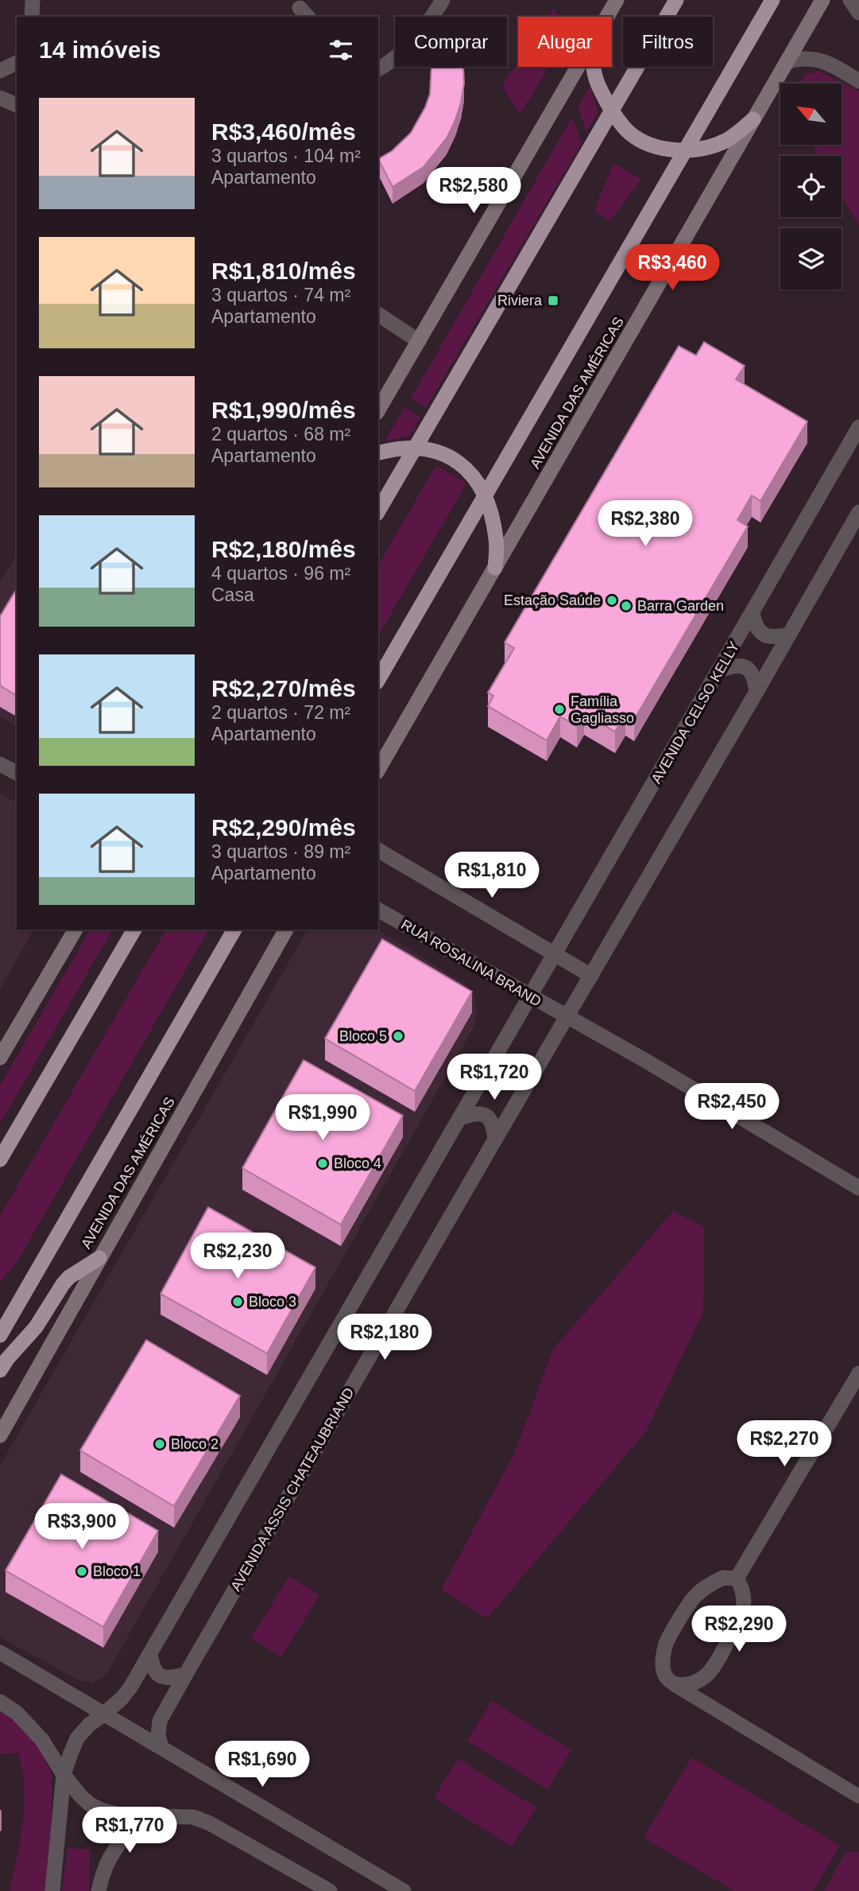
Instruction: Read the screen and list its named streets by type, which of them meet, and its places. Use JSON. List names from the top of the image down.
{
  "streets": {
    "highway": ["AVENIDA DAS AMÉRICAS"],
    "street": ["AVENIDA CELSO KELLY", "RUA ROSALINA BRAND", "AVENIDA ASSIS CHATEAUBRIAND"]
  },
  "crossings": [
    ["AVENIDA CELSO KELLY", "RUA ROSALINA BRAND"],
    ["RUA ROSALINA BRAND", "AVENIDA ASSIS CHATEAUBRIAND"]
  ],
  "places": {
    "transit": ["Riviera"],
    "other": [
      "Estação Saúde",
      "Barra Garden",
      "Família Gagliasso",
      "Bloco 5",
      "Bloco 4",
      "Bloco 3",
      "Bloco 2",
      "Bloco 1"
    ]
  },
  "north": "top left",
  "page": {
    "chip": ["Comprar", "Alugar", "Filtros"],
    "heading": "14 imóveis",
    "list": [
      {
        "name": "R$3,460/mês",
        "note": "3 quartos · 104 m² · Apartamento"
      },
      {
        "name": "R$1,810/mês",
        "note": "3 quartos · 74 m² · Apartamento"
      },
      {
        "name": "R$1,990/mês",
        "note": "2 quartos · 68 m² · Apartamento"
      },
      {
        "name": "R$2,180/mês",
        "note": "4 quartos · 96 m² · Casa"
      },
      {
        "name": "R$2,270/mês",
        "note": "2 quartos · 72 m² · Apartamento"
      },
      {
        "name": "R$2,290/mês",
        "note": "3 quartos · 89 m² · Apartamento"
      }
    ],
    "price": [
      "R$2,580",
      "R$3,460",
      "R$2,380",
      "R$1,810",
      "R$1,720",
      "R$2,450",
      "R$1,990",
      "R$2,230",
      "R$2,180",
      "R$2,270",
      "R$3,900",
      "R$2,290",
      "R$1,690",
      "R$1,770"
    ]
  }
}
